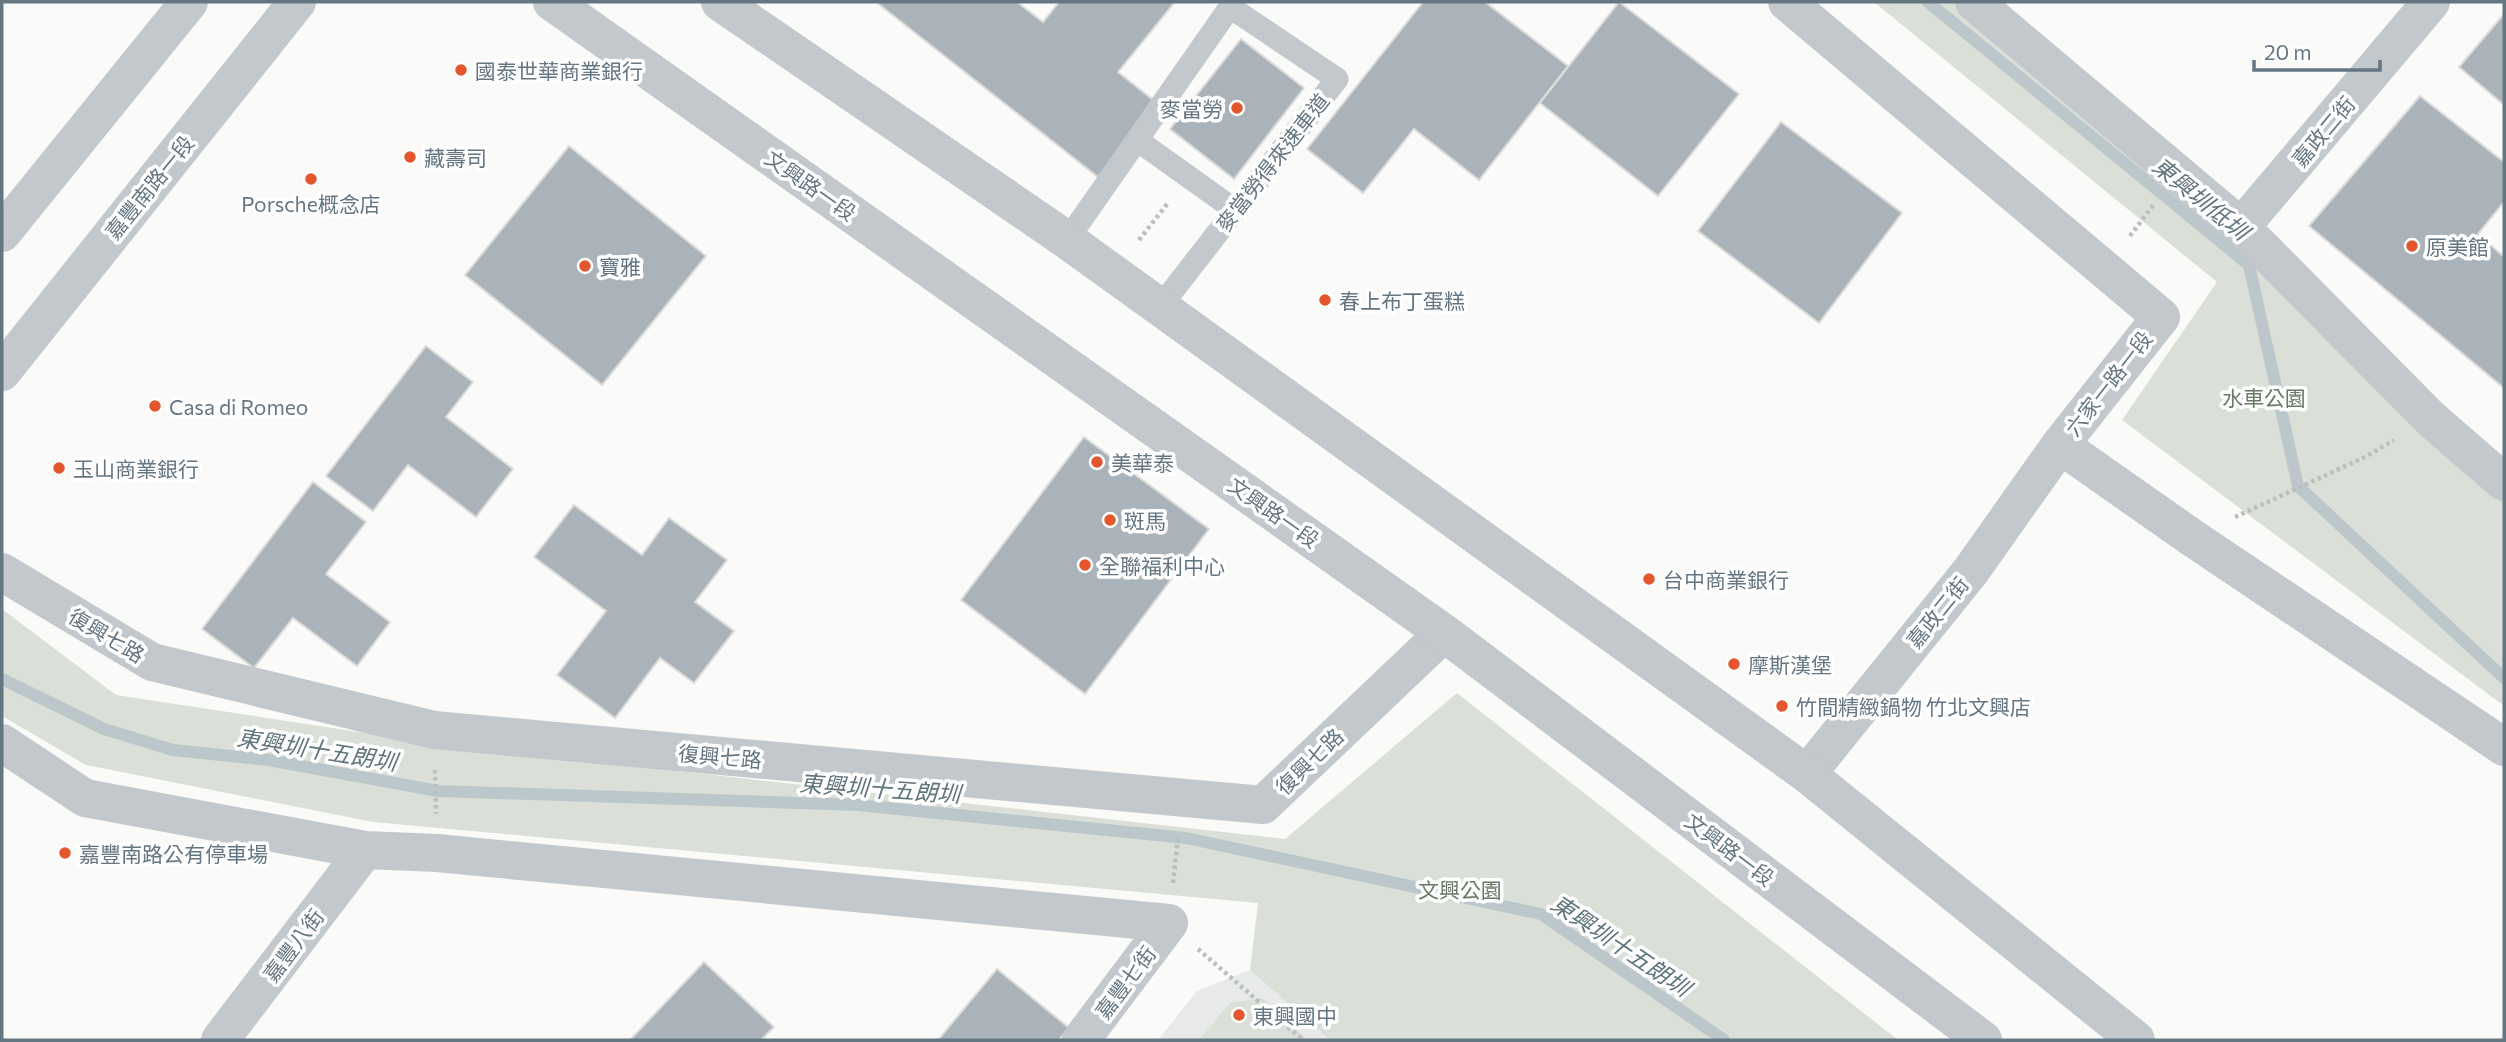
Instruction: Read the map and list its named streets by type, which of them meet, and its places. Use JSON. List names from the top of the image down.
{
  "streets": {
    "street": [
      "嘉政二街",
      "文興路一段",
      "嘉豐南路一段",
      "六家一路一段",
      "復興七路",
      "嘉豐八街",
      "嘉豐七街"
    ],
    "lane": ["麥當勞得來速車道"]
  },
  "crossings": [
    ["嘉政二街", "六家一路一段"],
    ["文興路一段", "復興七路"]
  ],
  "water": ["東興圳低圳", "東興圳十五朗圳"],
  "parks": ["水車公園", "文興公園"],
  "places": [
    "國泰世華商業銀行",
    "麥當勞",
    "藏壽司",
    "Porsche概念店",
    "原美館",
    "寶雅",
    "春上布丁蛋糕",
    "Casa di Romeo",
    "美華泰",
    "玉山商業銀行",
    "斑馬",
    "全聯福利中心",
    "台中商業銀行",
    "摩斯漢堡",
    "竹間精緻鍋物 竹北文興店",
    "嘉豐南路公有停車場",
    "東興國中"
  ],
  "scale_bar": "20 m"
}
